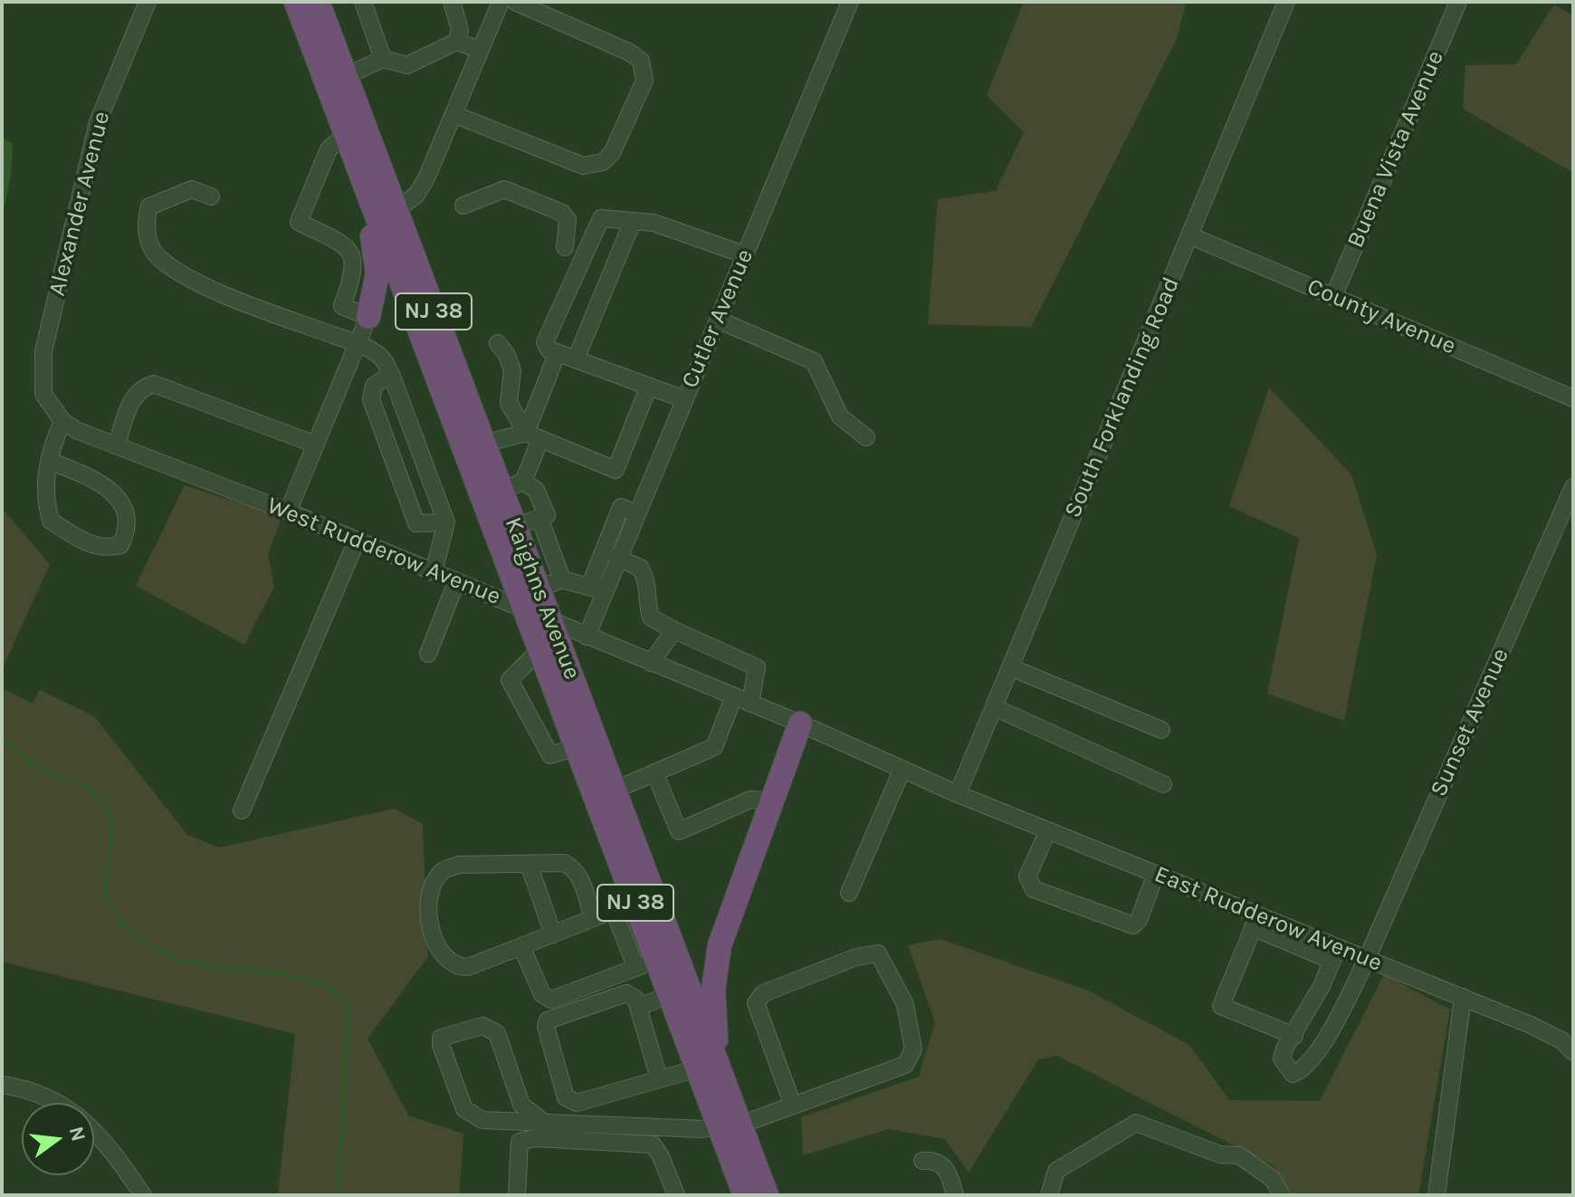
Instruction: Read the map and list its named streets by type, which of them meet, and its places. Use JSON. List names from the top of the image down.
{
  "streets": {
    "highway": ["NJ 38", "Kaighns Avenue"],
    "street": [
      "Buena Vista Avenue",
      "Alexander Avenue",
      "County Avenue",
      "Cutler Avenue",
      "South Forklanding Road",
      "West Rudderow Avenue",
      "Sunset Avenue",
      "East Rudderow Avenue"
    ]
  },
  "crossings": [
    ["Buena Vista Avenue", "County Avenue"],
    ["Alexander Avenue", "West Rudderow Avenue"],
    ["County Avenue", "South Forklanding Road"],
    ["Cutler Avenue", "West Rudderow Avenue"],
    ["South Forklanding Road", "West Rudderow Avenue"],
    ["South Forklanding Road", "East Rudderow Avenue"],
    ["West Rudderow Avenue", "Kaighns Avenue"],
    ["West Rudderow Avenue", "East Rudderow Avenue"],
    ["Sunset Avenue", "East Rudderow Avenue"]
  ],
  "north": "right"
}
